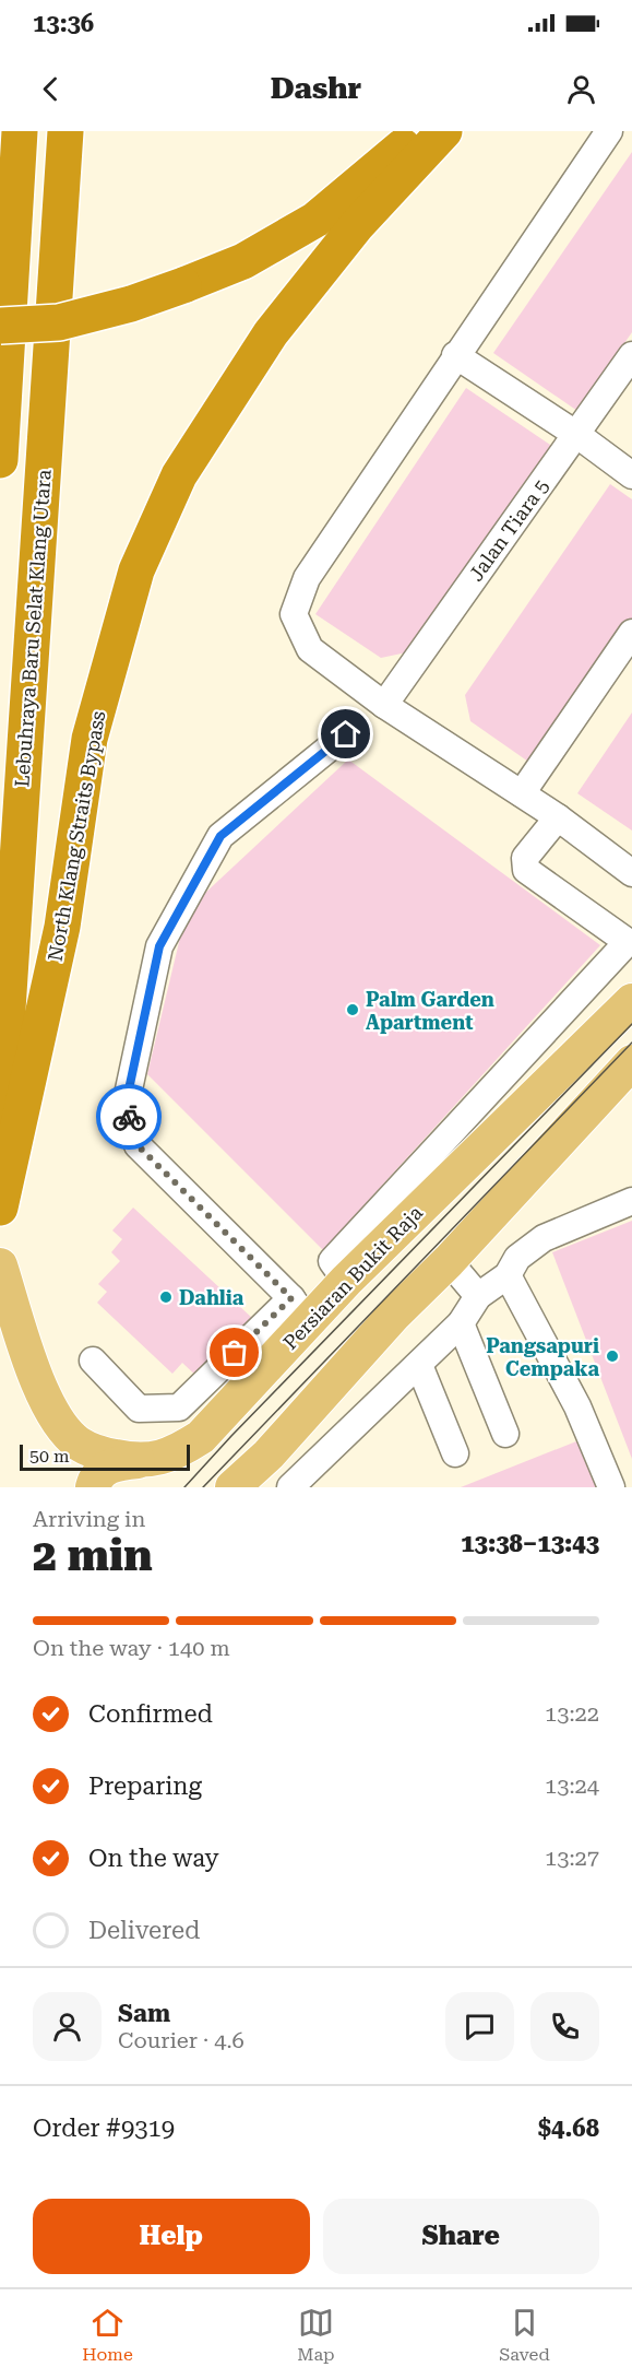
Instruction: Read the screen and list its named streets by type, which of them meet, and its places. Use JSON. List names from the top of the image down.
{
  "streets": {
    "highway": ["Lebuhraya Baru Selat Klang Utara", "North Klang Straits Bypass"],
    "main road": ["Persiaran Bukit Raja"],
    "street": ["Jalan Tiara 5"]
  },
  "places": ["Palm Garden Apartment", "Dahlia", "Pangsapuri Cempaka"],
  "scale_bar": "50 m",
  "page": {
    "status": "13:36",
    "header": "Dashr",
    "scale": "50 m",
    "heading": ["2 min", "Arriving in", "13:38–13:43"],
    "panel": [
      "Sam",
      "Courier · 4.6",
      "Order #9319",
      "$4.68"
    ],
    "bar": "On the way · 140 m",
    "list": [
      ["Confirmed", "13:22"],
      ["Preparing", "13:24"],
      ["On the way", "13:27"],
      "Delivered"
    ],
    "buttons": ["Help", "Share"],
    "tabs": ["Home", "Map", "Saved"]
  }
}
